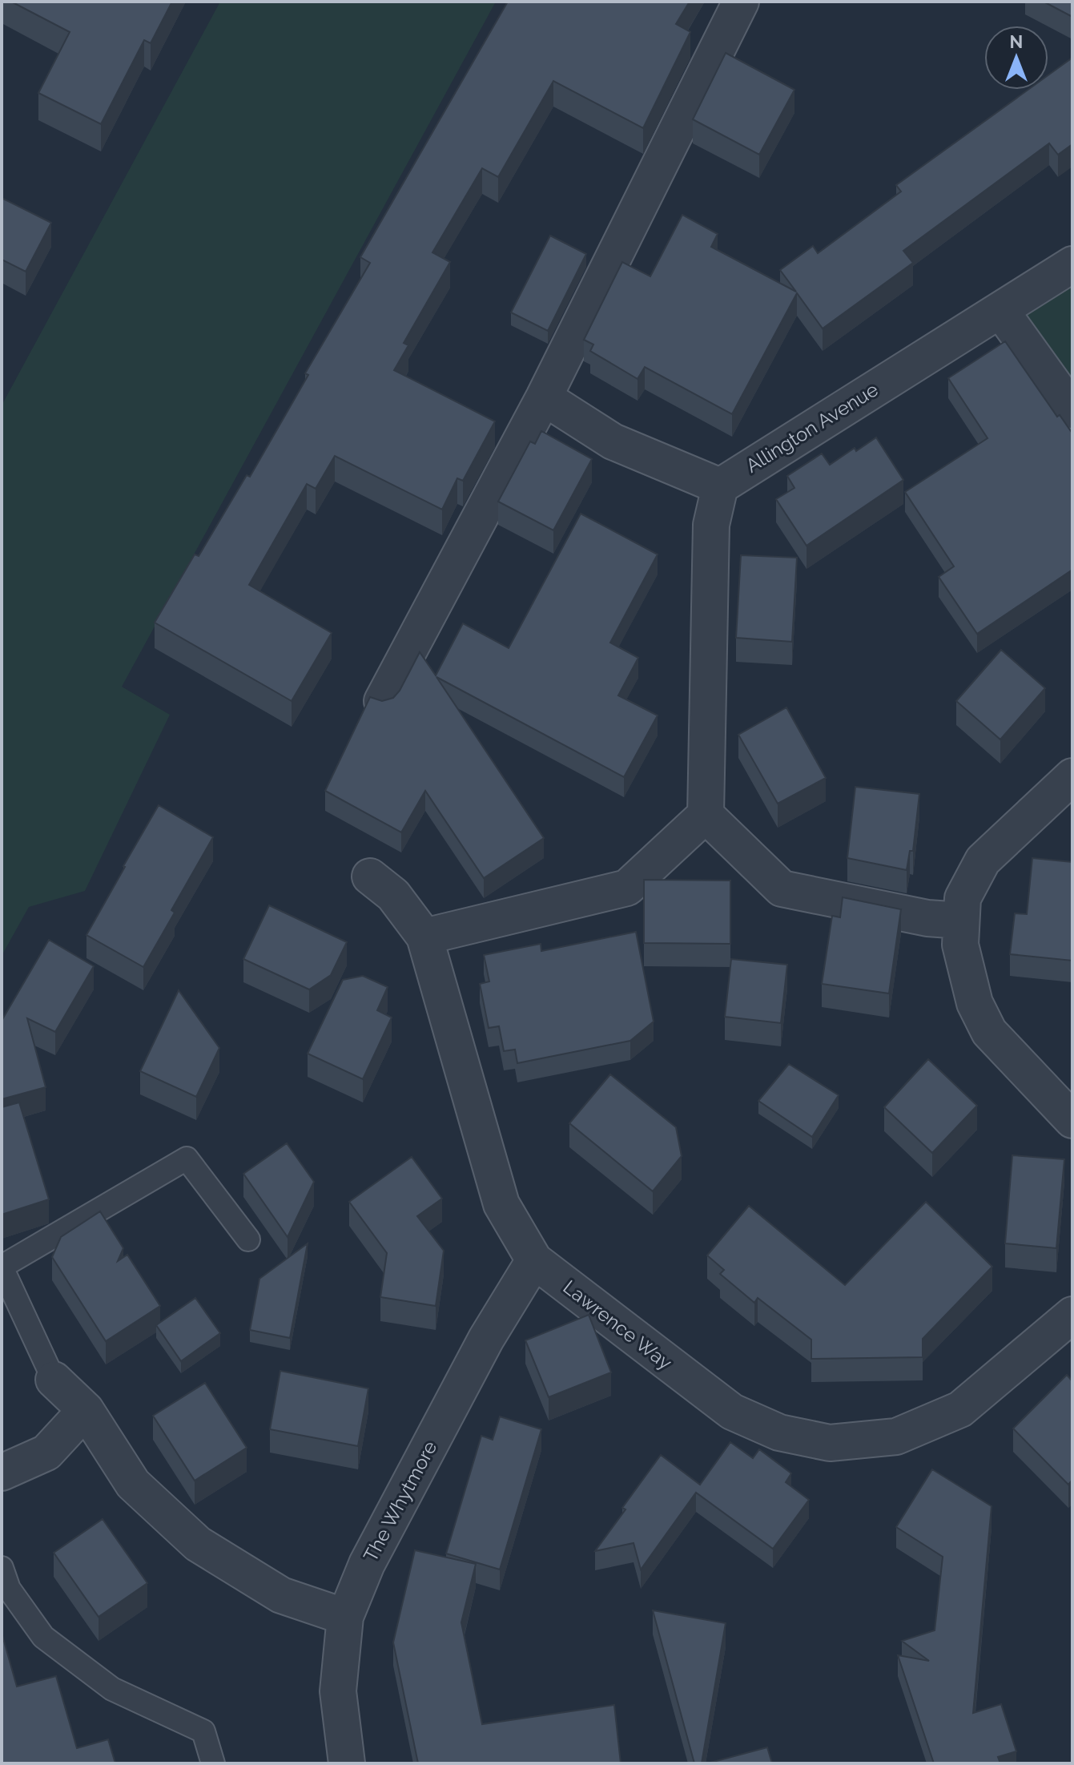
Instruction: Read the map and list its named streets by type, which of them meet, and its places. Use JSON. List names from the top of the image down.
{
  "streets": {
    "street": ["Allington Avenue", "Lawrence Way", "The Whytmore"]
  },
  "crossings": [
    ["Lawrence Way", "The Whytmore"]
  ],
  "north": "top"
}
